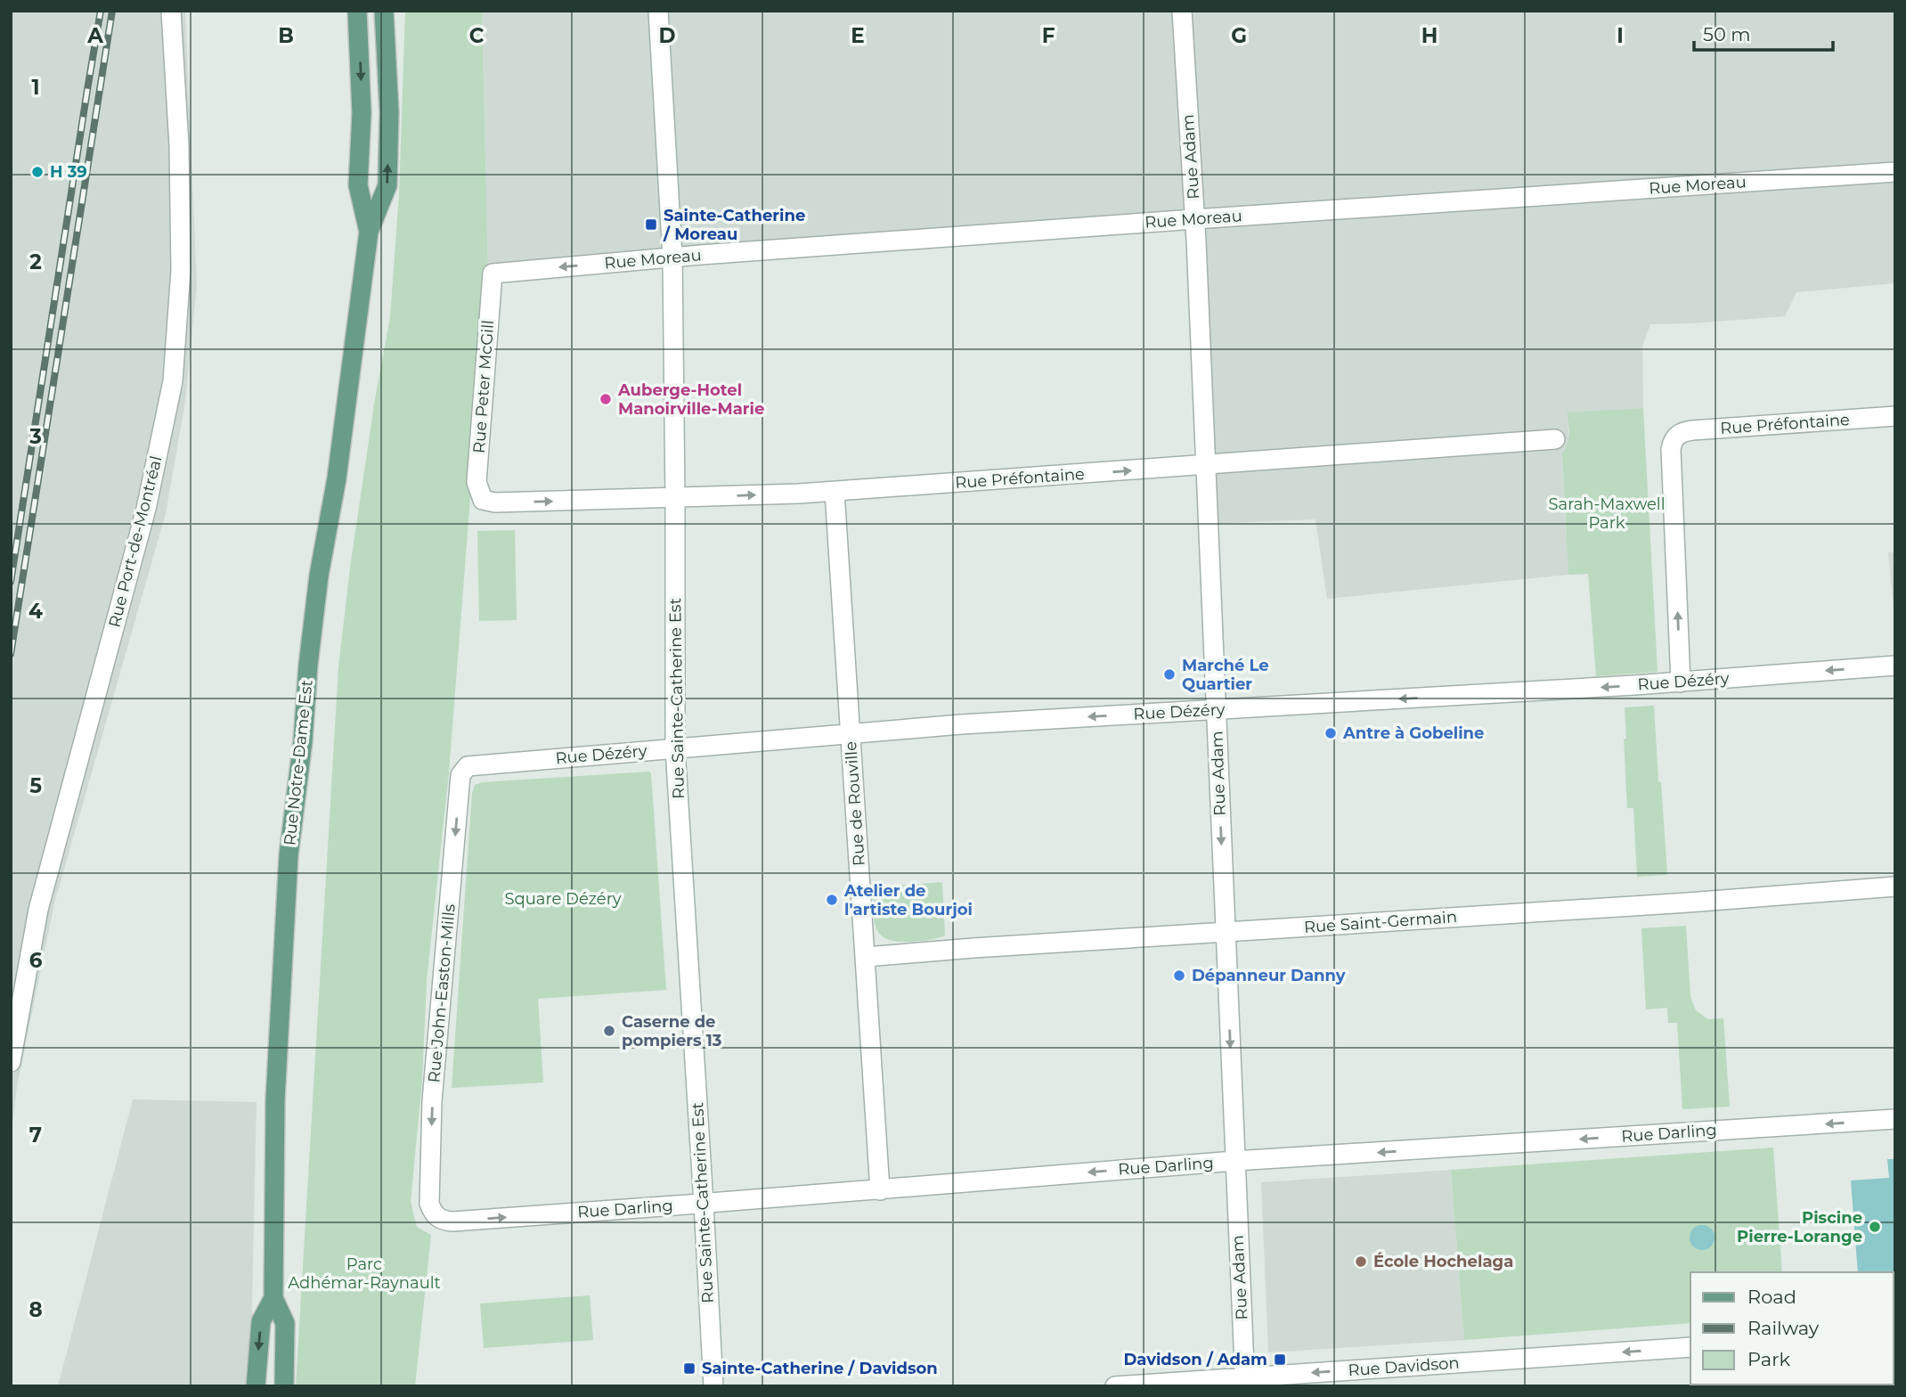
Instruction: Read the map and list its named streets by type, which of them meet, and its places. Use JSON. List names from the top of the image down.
{
  "streets": {
    "main road": ["Rue Notre-Dame Est"],
    "street": [
      "Rue Adam",
      "Rue Moreau",
      "Rue Peter McGill",
      "Rue Préfontaine",
      "Rue Port-de-Montréal",
      "Rue Dézéry",
      "Rue Sainte-Catherine Est",
      "Rue de Rouville",
      "Rue Saint-Germain",
      "Rue John-Easton-Mills",
      "Rue Darling",
      "Rue Davidson"
    ]
  },
  "crossings": [
    ["Rue Adam", "Rue Moreau"],
    ["Rue Adam", "Rue Préfontaine"],
    ["Rue Adam", "Rue Dézéry"],
    ["Rue Adam", "Rue Saint-Germain"],
    ["Rue Adam", "Rue Darling"],
    ["Rue Adam", "Rue Davidson"],
    ["Rue Moreau", "Rue Peter McGill"],
    ["Rue Moreau", "Rue Sainte-Catherine Est"],
    ["Rue Peter McGill", "Rue Préfontaine"],
    ["Rue Préfontaine", "Rue Dézéry"],
    ["Rue Préfontaine", "Rue Sainte-Catherine Est"],
    ["Rue Préfontaine", "Rue de Rouville"],
    ["Rue Dézéry", "Rue Sainte-Catherine Est"],
    ["Rue Dézéry", "Rue de Rouville"],
    ["Rue Dézéry", "Rue John-Easton-Mills"],
    ["Rue Sainte-Catherine Est", "Rue Darling"],
    ["Rue de Rouville", "Rue Saint-Germain"],
    ["Rue de Rouville", "Rue Darling"],
    ["Rue John-Easton-Mills", "Rue Darling"]
  ],
  "one_way": [
    "Rue Préfontaine",
    "Rue Dézéry",
    "Rue John-Easton-Mills",
    "Rue Davidson"
  ],
  "parks": ["Sarah-Maxwell Park", "Square Dézéry", "Parc Adhémar-Raynault"],
  "places": {
    "other": [
      "H 39",
      "Auberge-Hotel Manoirville-Marie",
      "Marché Le Quartier",
      "Antre à Gobeline",
      "Atelier de l'artiste Bourjoi",
      "Dépanneur Danny",
      "Caserne de pompiers 13",
      "Piscine Pierre-Lorange",
      "École Hochelaga"
    ],
    "transit": ["Sainte-Catherine / Moreau", "Davidson / Adam", "Sainte-Catherine / Davidson"]
  },
  "legend": ["Road", "Railway", "Park"],
  "scale_bar": "50 m",
  "grid": {
    "columns": [
      "A",
      "B",
      "C",
      "D",
      "E",
      "F",
      "G",
      "H",
      "I"
    ],
    "rows": [
      "1",
      "2",
      "3",
      "4",
      "5",
      "6",
      "7",
      "8"
    ]
  }
}
